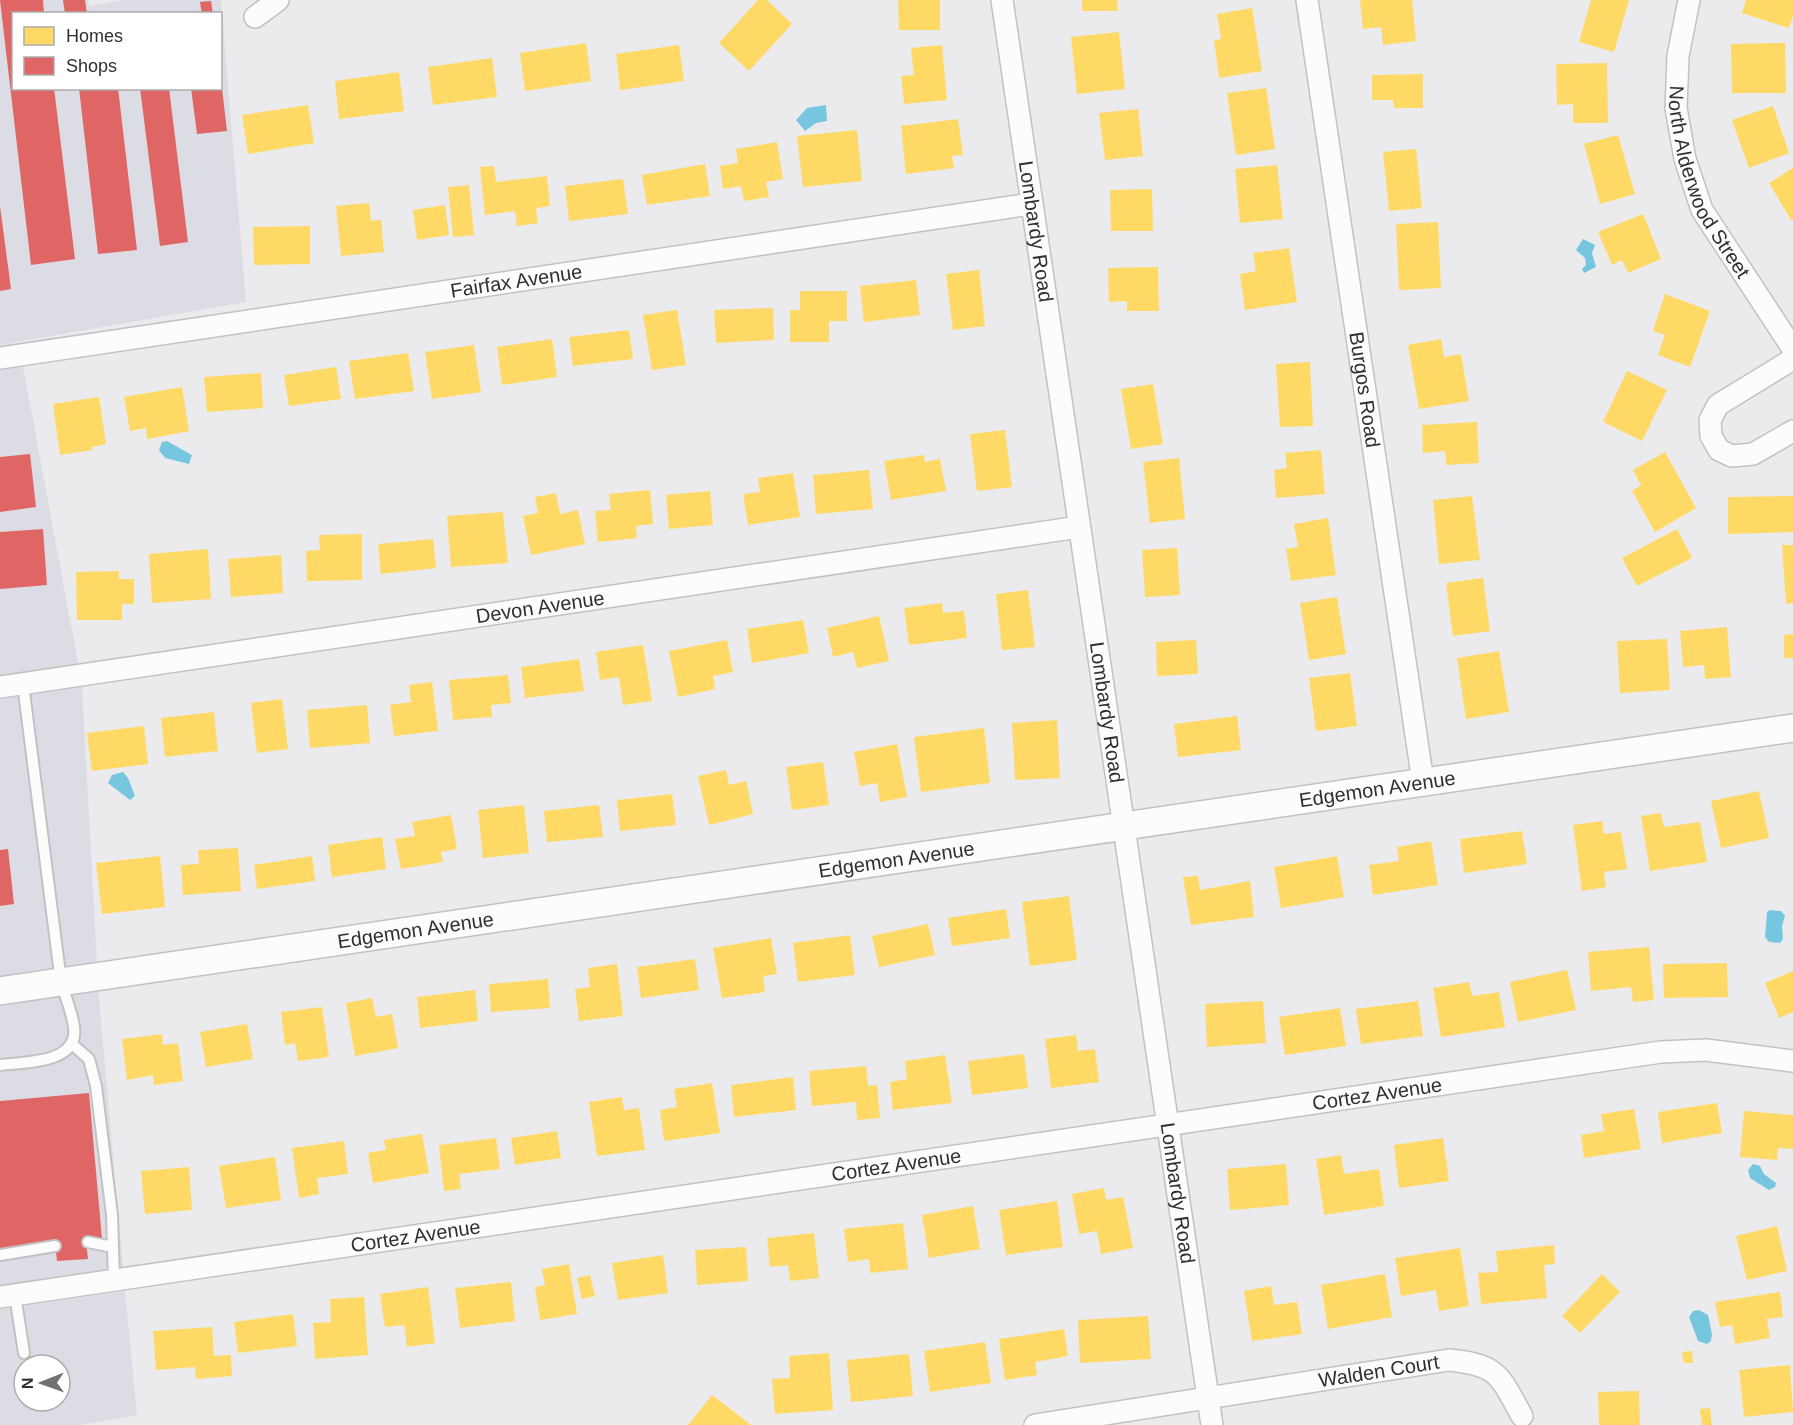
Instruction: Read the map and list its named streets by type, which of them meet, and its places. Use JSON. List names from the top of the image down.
{
  "streets": {
    "street": [
      "North Alderwood Street",
      "Lombardy Road",
      "Fairfax Avenue",
      "Burgos Road",
      "Devon Avenue",
      "Edgemon Avenue",
      "Cortez Avenue",
      "Walden Court"
    ]
  },
  "crossings": [
    ["Lombardy Road", "Fairfax Avenue"],
    ["Lombardy Road", "Devon Avenue"],
    ["Lombardy Road", "Edgemon Avenue"],
    ["Lombardy Road", "Cortez Avenue"],
    ["Lombardy Road", "Walden Court"],
    ["Burgos Road", "Edgemon Avenue"]
  ],
  "legend": ["Homes", "Shops"],
  "north": "left"
}
